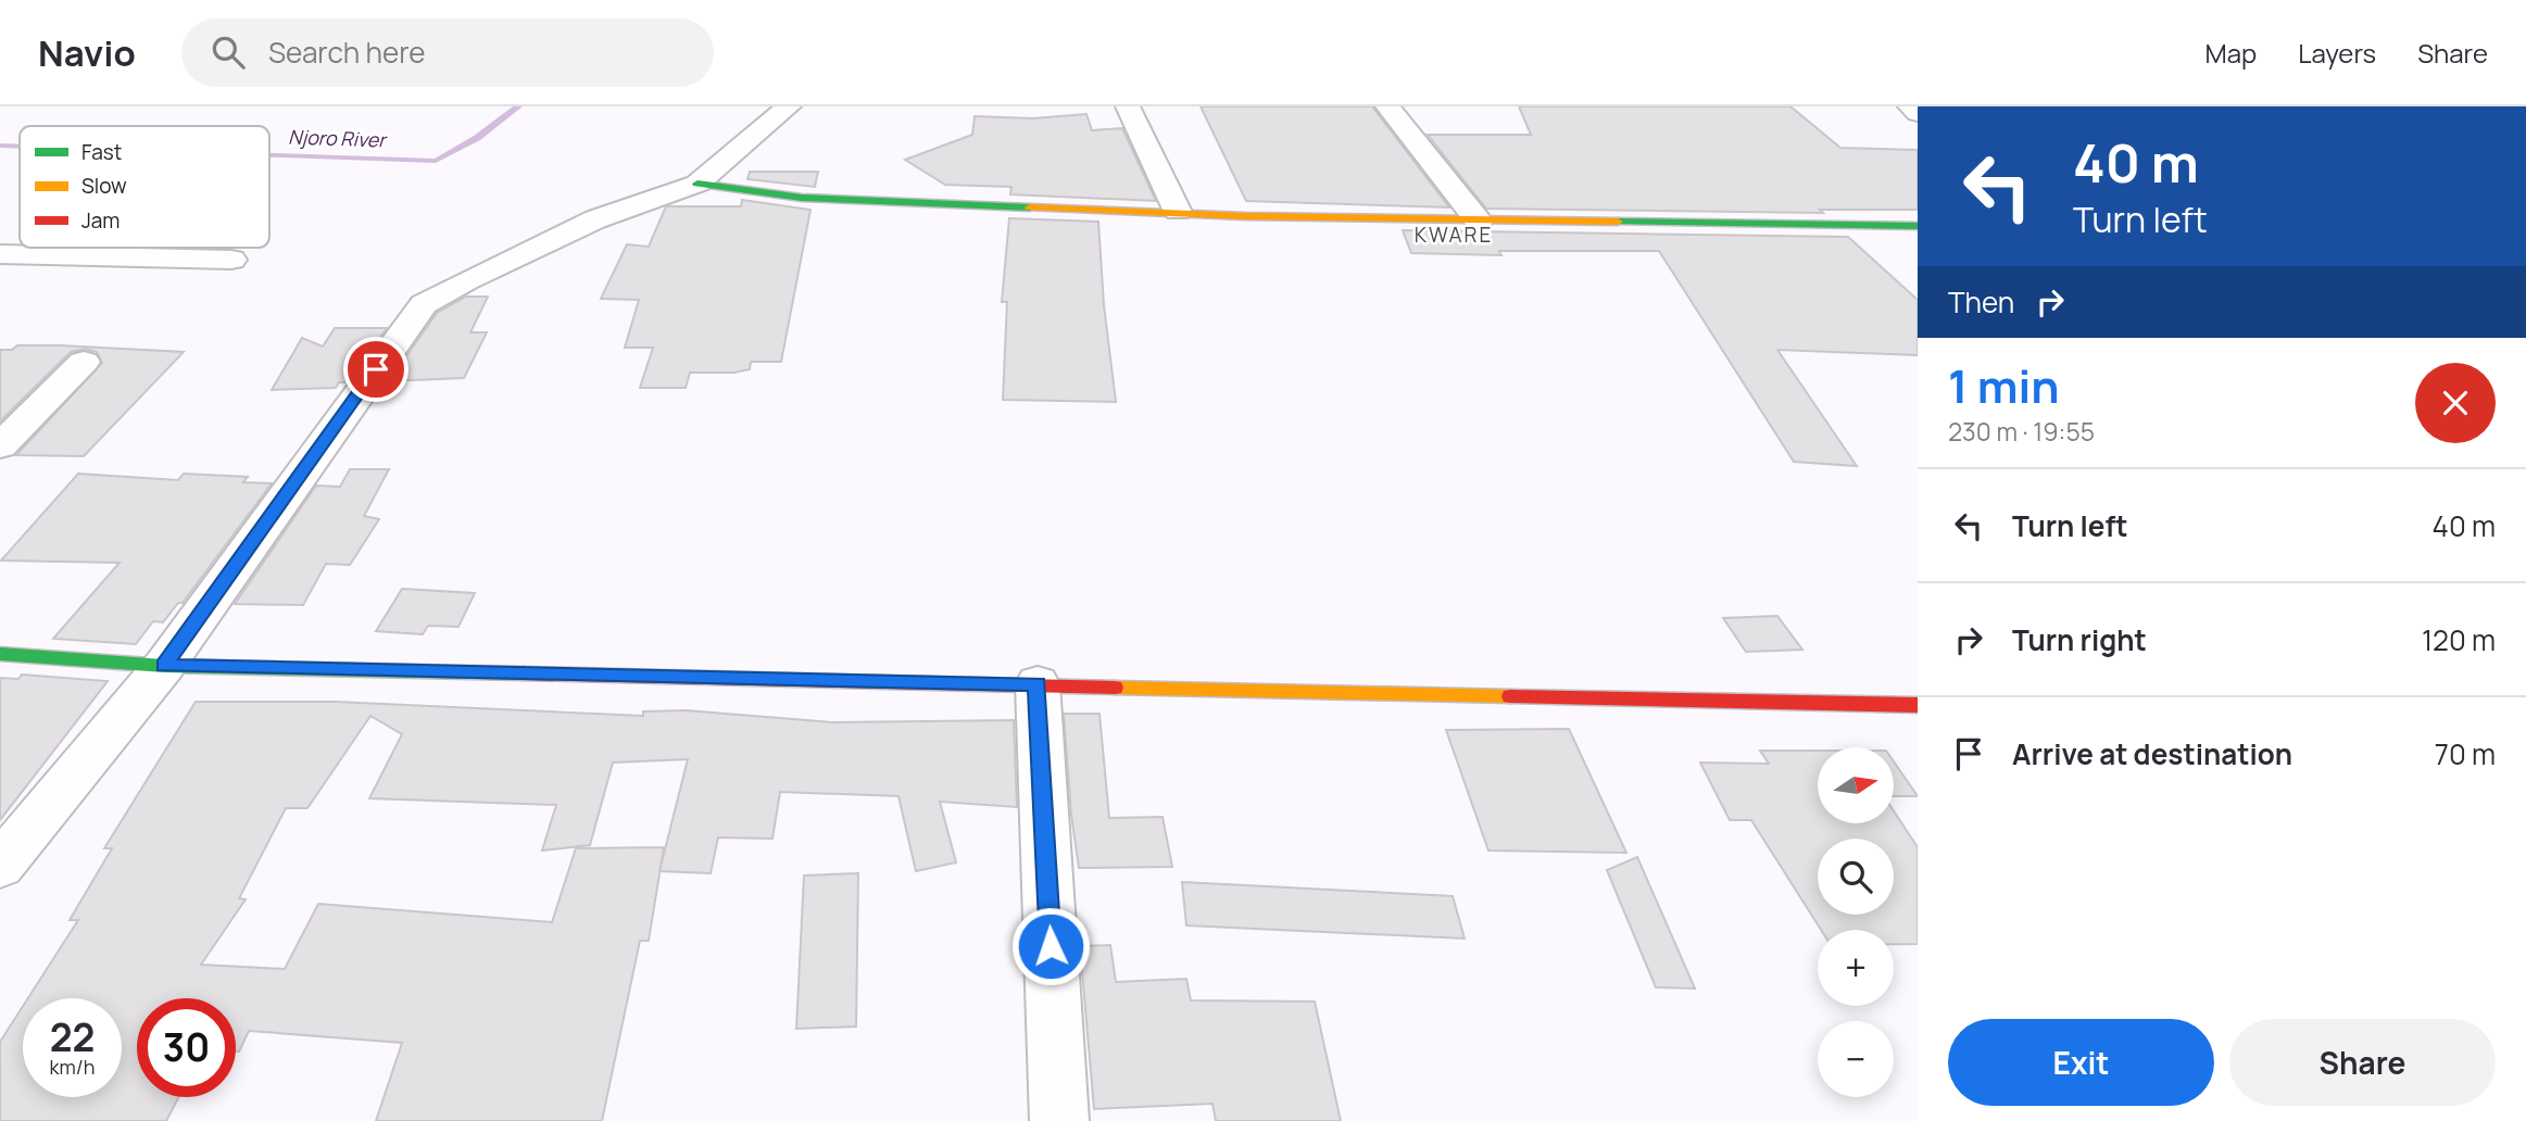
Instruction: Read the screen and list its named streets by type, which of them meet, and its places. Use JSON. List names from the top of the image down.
{
  "districts": ["KWARE"],
  "water": ["Njoro River"],
  "legend": ["Fast", "Slow", "Jam"],
  "north": "right",
  "page": {
    "header": "Navio",
    "search": "Search here",
    "nav": ["Map", "Layers", "Share"],
    "turn": ["40 m", "Turn left"],
    "then": "Then",
    "heading": ["1 min", "230 m · 19:55"],
    "list": [
      {
        "name": "Turn left",
        "value": "40 m"
      },
      {
        "name": "Turn right",
        "value": "120 m"
      },
      {
        "name": "Arrive at destination",
        "value": "70 m"
      }
    ],
    "map_buttons": ["+", "−"],
    "speed": "22 km/h",
    "limit": "30",
    "buttons": ["Exit", "Share"]
  }
}
